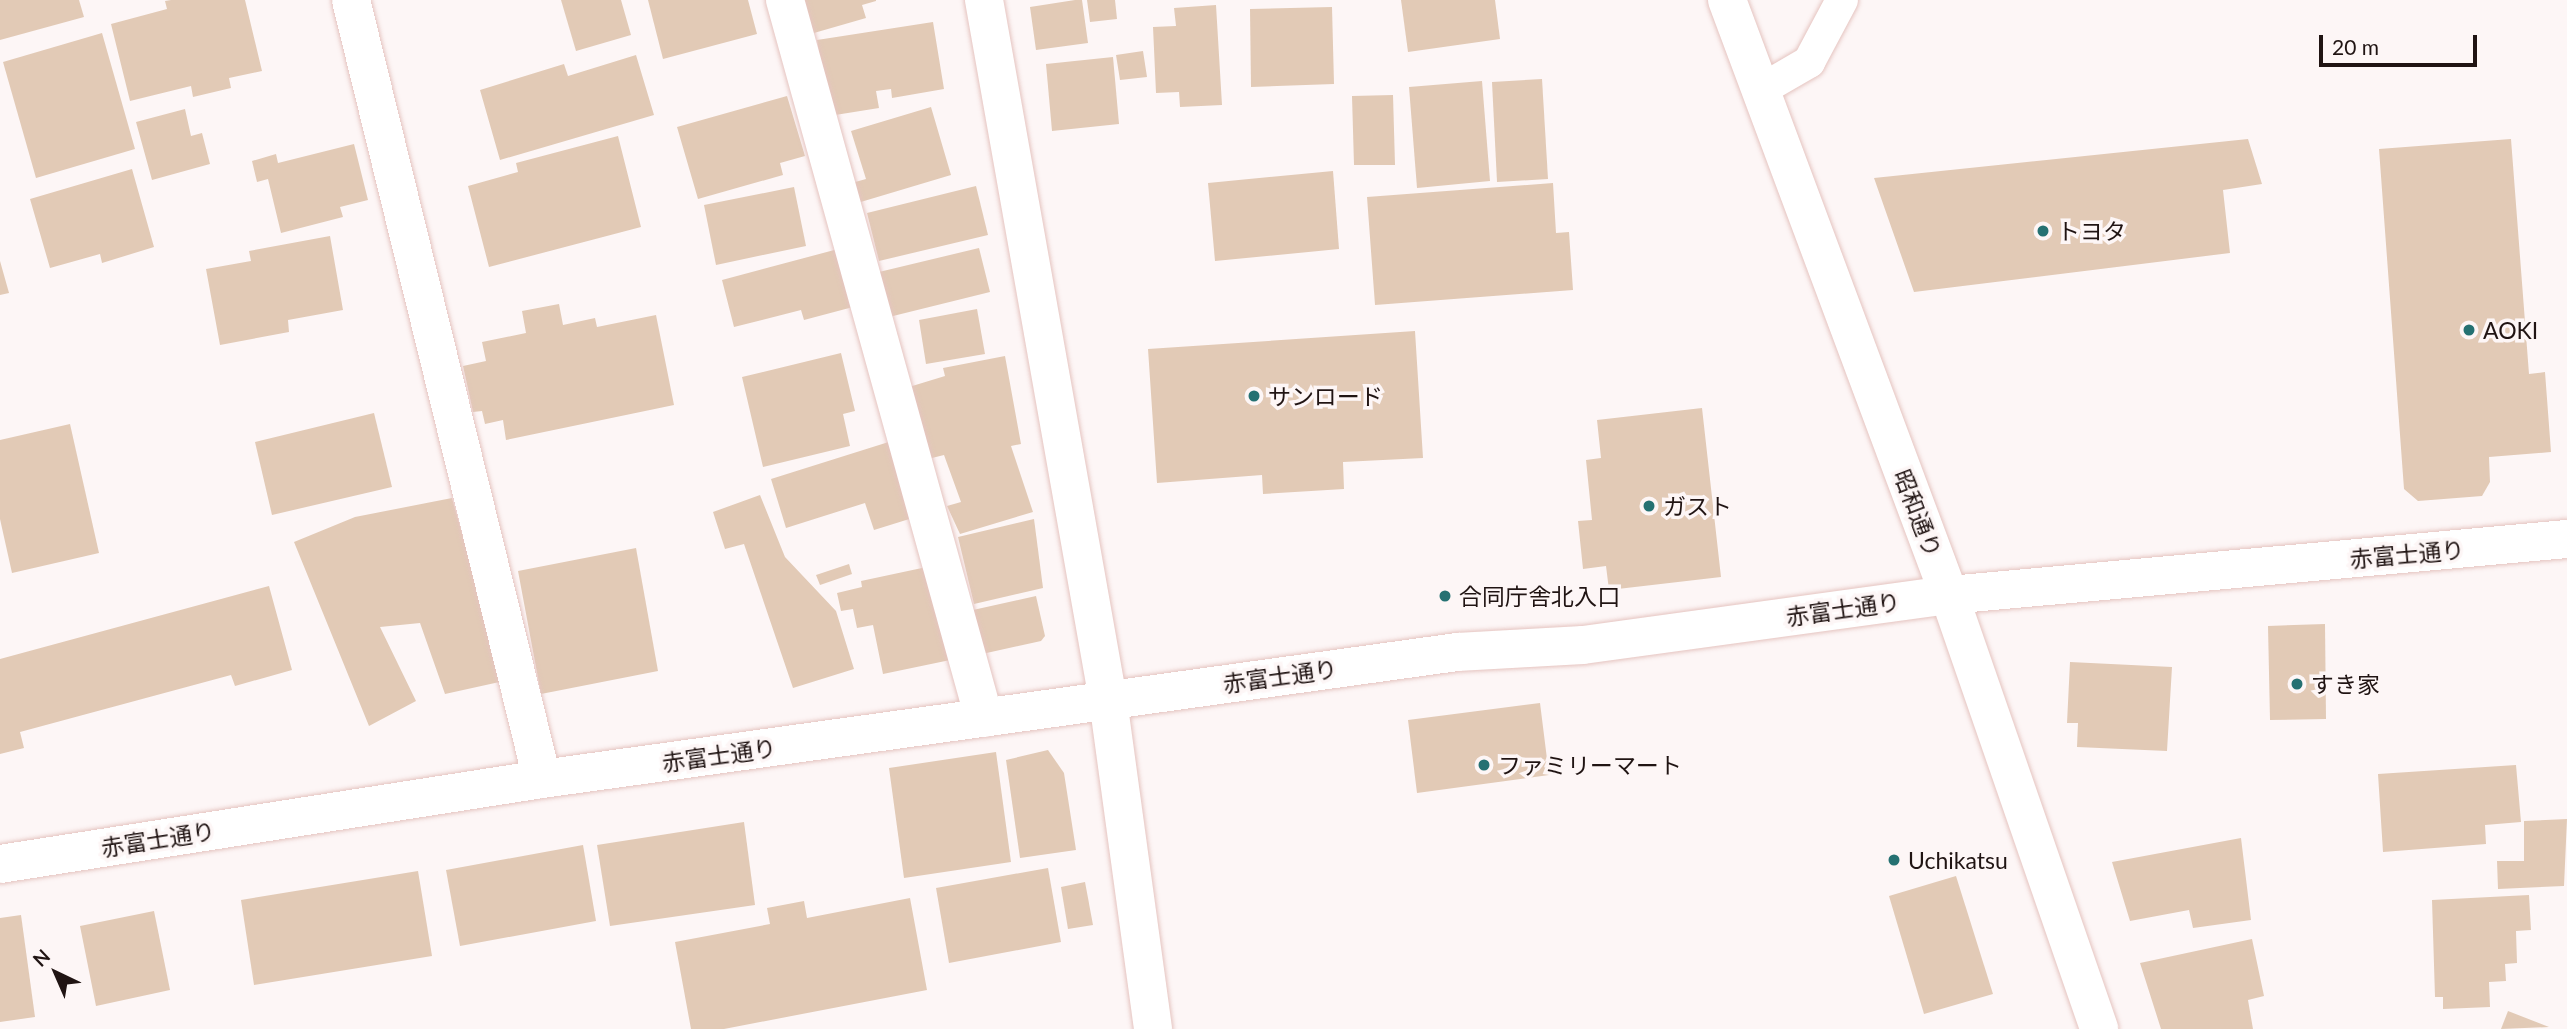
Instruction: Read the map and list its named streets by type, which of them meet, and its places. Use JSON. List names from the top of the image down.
{
  "streets": {
    "street": ["昭和通り", "赤富士通り"]
  },
  "crossings": [
    ["昭和通り", "赤富士通り"]
  ],
  "places": [
    "トヨタ",
    "AOKI",
    "サンロード",
    "ガスト",
    "合同庁舎北入口",
    "すき家",
    "ファミリーマート",
    "Uchikatsu"
  ],
  "scale_bar": "20 m",
  "north": "top left"
}
